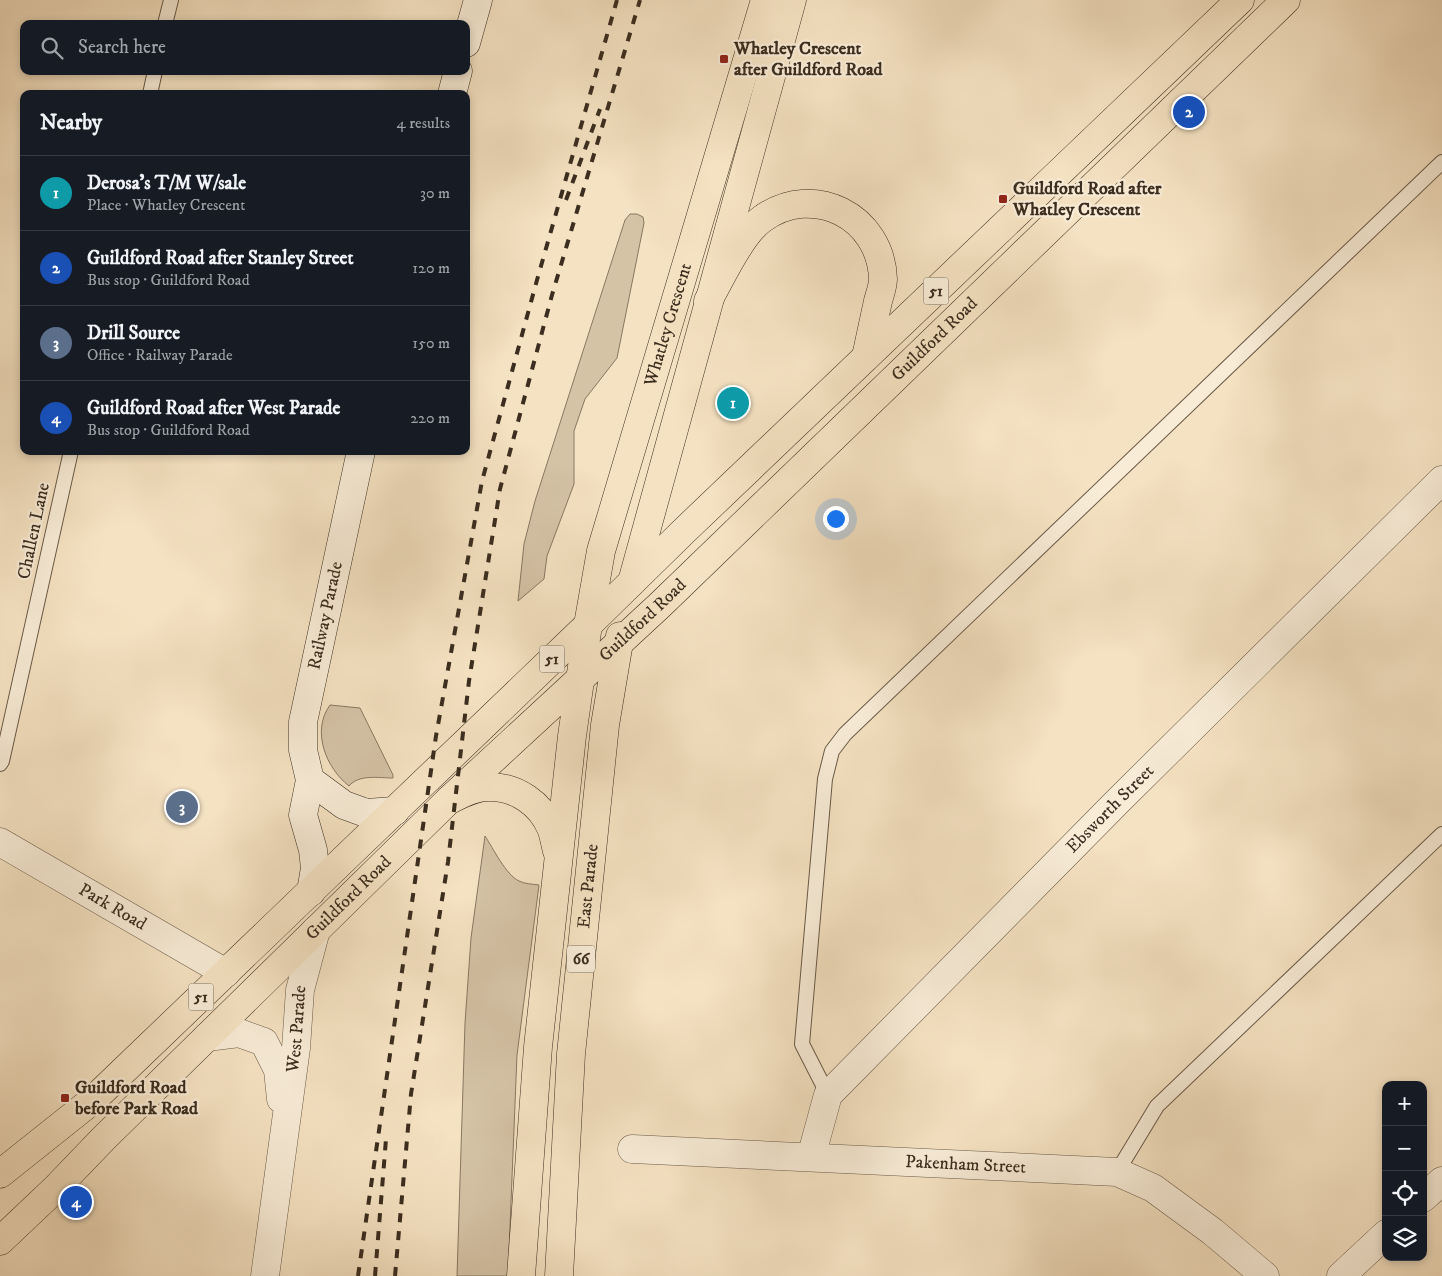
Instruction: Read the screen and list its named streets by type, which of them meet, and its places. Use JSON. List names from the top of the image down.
{
  "streets": {
    "main road": [
      "51",
      "Whatley Crescent",
      "Guildford Road",
      "East Parade",
      "66"
    ],
    "street": [
      "Railway Parade",
      "Ebsworth Street",
      "Park Road",
      "West Parade",
      "Pakenham Street"
    ],
    "lane": ["Challen Lane"]
  },
  "crossings": [
    ["51", "Guildford Road"],
    ["51", "East Parade"],
    ["Whatley Crescent", "Guildford Road"],
    ["Whatley Crescent", "East Parade"],
    ["Guildford Road", "Railway Parade"],
    ["Guildford Road", "East Parade"],
    ["Guildford Road", "Park Road"],
    ["Guildford Road", "West Parade"],
    ["Ebsworth Street", "Pakenham Street"]
  ],
  "places": {
    "transit": ["Whatley Crescent after Guildford Road", "Guildford Road after Whatley Crescent", "Guildford Road before Park Road"]
  },
  "page": {
    "search": "Search here",
    "heading": ["Nearby", "4 results"],
    "pins": [
      "2",
      "1",
      "3",
      "4"
    ],
    "list": [
      {
        "mark": "1",
        "name": "Derosa’s T/M W/sale",
        "note": "Place · Whatley Crescent",
        "value": "30 m"
      },
      {
        "mark": "2",
        "name": "Guildford Road after Stanley Street",
        "note": "Bus stop · Guildford Road",
        "value": "120 m"
      },
      {
        "mark": "3",
        "name": "Drill Source",
        "note": "Office · Railway Parade",
        "value": "150 m"
      },
      {
        "mark": "4",
        "name": "Guildford Road after West Parade",
        "note": "Bus stop · Guildford Road",
        "value": "220 m"
      }
    ],
    "map_buttons": ["+", "−"]
  }
}
